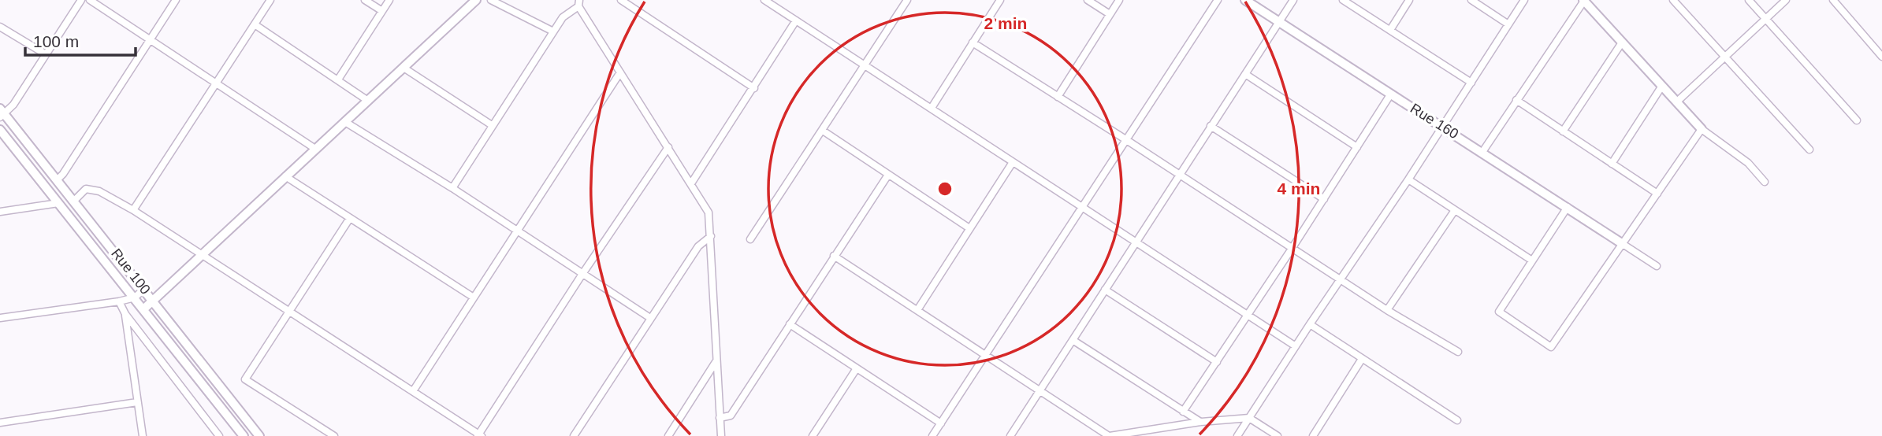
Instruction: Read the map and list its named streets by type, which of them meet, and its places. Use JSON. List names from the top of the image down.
{
  "streets": {
    "street": ["Rue 160", "Rue 100"]
  },
  "scale_bar": "100 m",
  "rings": ["2 min", "4 min"]
}
